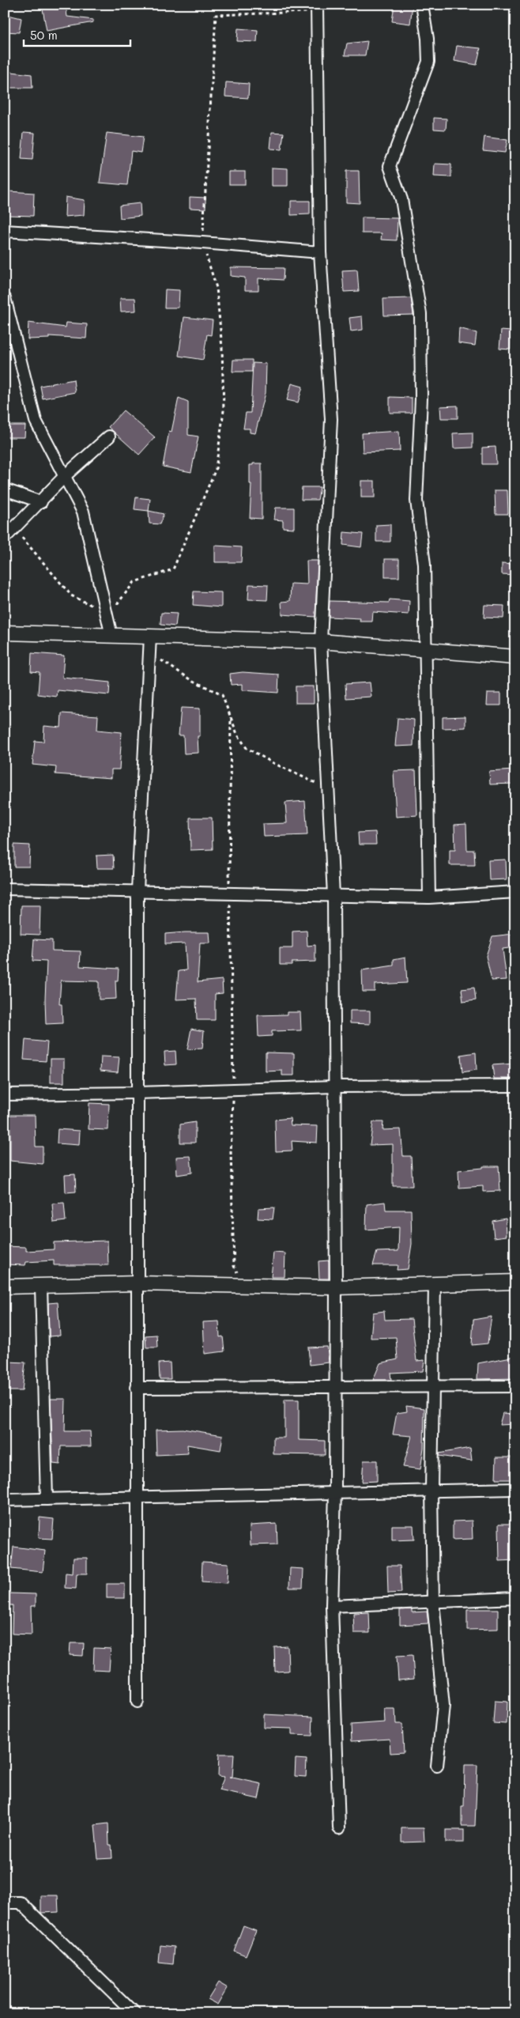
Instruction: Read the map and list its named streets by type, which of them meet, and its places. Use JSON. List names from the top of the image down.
{
  "scale_bar": "50 m"
}
